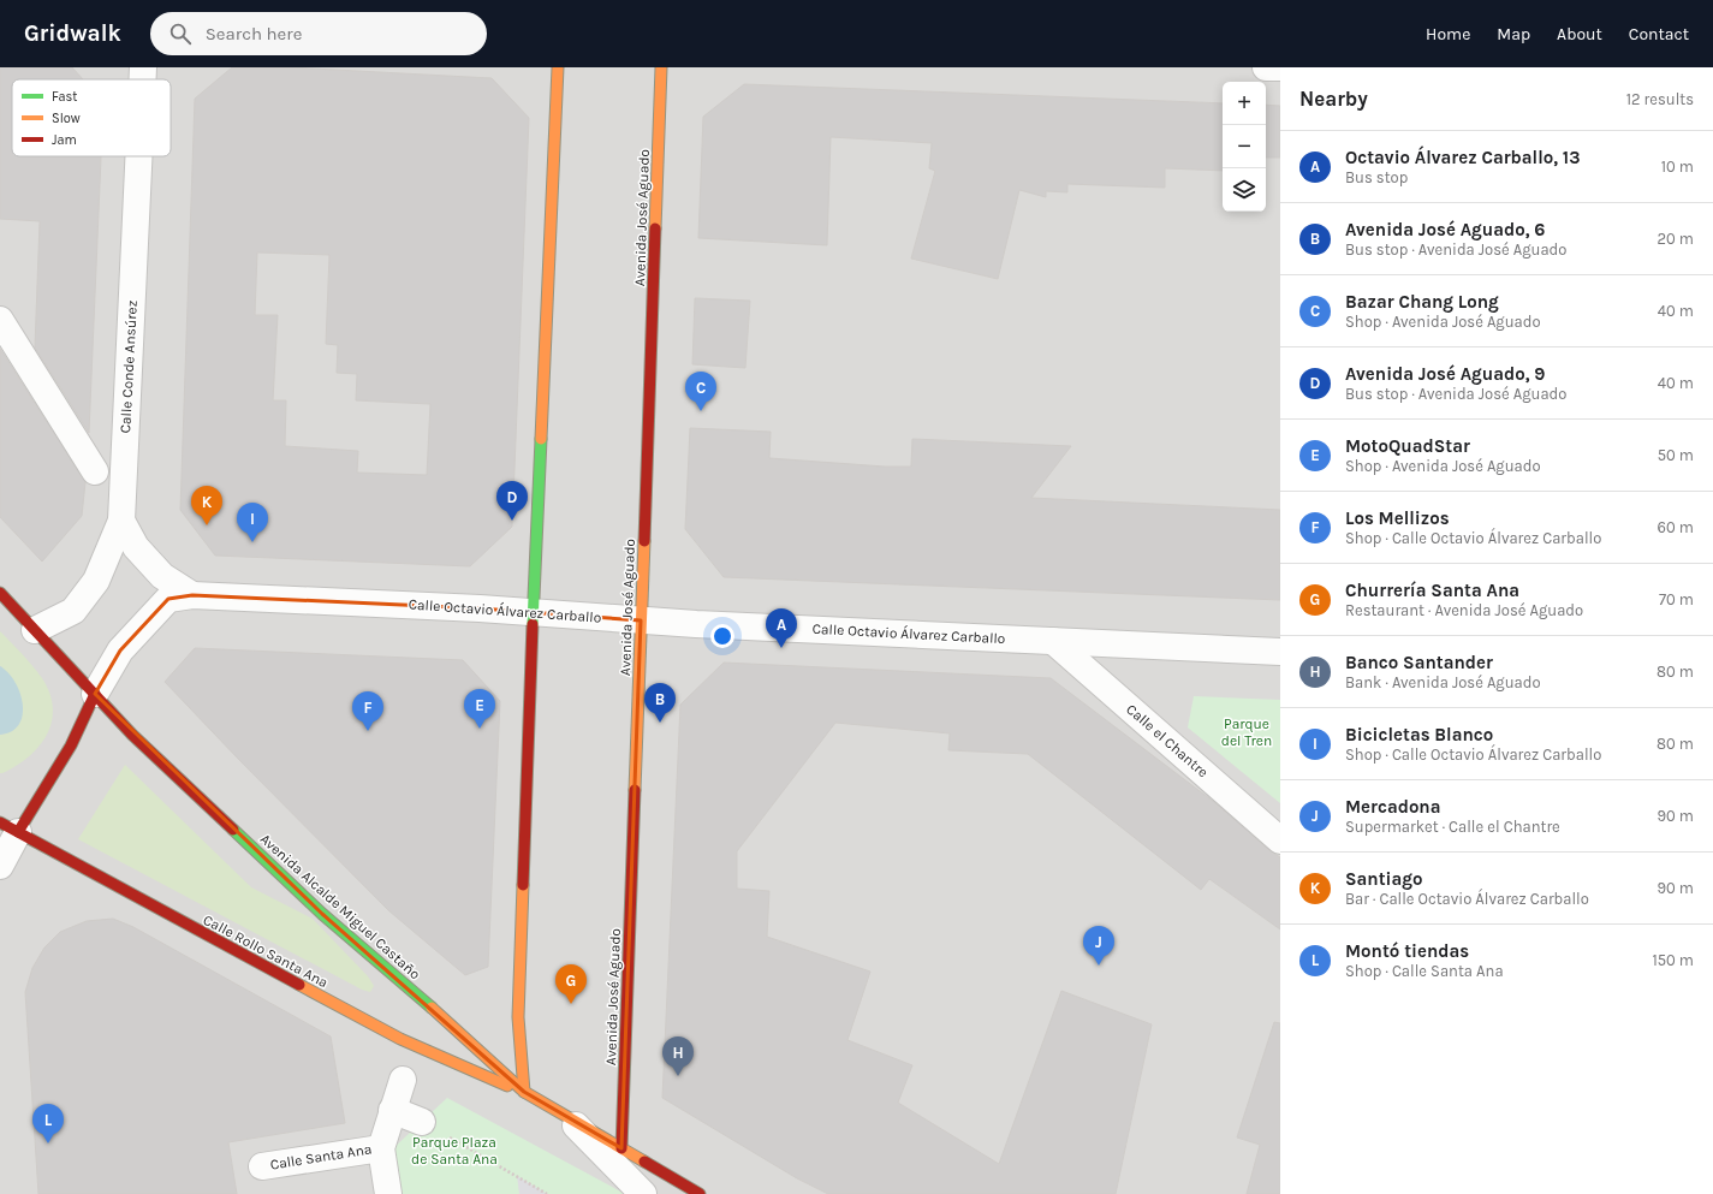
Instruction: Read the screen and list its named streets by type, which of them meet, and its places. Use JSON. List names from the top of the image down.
{
  "streets": {
    "main road": ["Avenida José Aguado", "Avenida Alcalde Miguel Castaño", "Calle Rollo Santa Ana"],
    "street": [
      "Calle Conde Ansúrez",
      "Calle Octavio Álvarez Carballo",
      "Calle el Chantre",
      "Calle Santa Ana"
    ]
  },
  "crossings": [
    ["Avenida José Aguado", "Calle Octavio Álvarez Carballo"],
    ["Avenida José Aguado", "Avenida Alcalde Miguel Castaño"],
    ["Calle Conde Ansúrez", "Avenida Alcalde Miguel Castaño"],
    ["Calle Octavio Álvarez Carballo", "Calle el Chantre"],
    ["Calle Octavio Álvarez Carballo", "Avenida Alcalde Miguel Castaño"],
    ["Avenida Alcalde Miguel Castaño", "Calle Rollo Santa Ana"]
  ],
  "parks": ["Parque del Tren", "Parque Plaza de Santa Ana"],
  "legend": ["Fast", "Slow", "Jam"],
  "page": {
    "header": "Gridwalk",
    "search": "Search here",
    "nav": [
      "Home",
      "Map",
      "About",
      "Contact"
    ],
    "heading": ["Nearby", "12 results"],
    "map_buttons": ["+", "−"],
    "list": [
      {
        "mark": "A",
        "name": "Octavio Álvarez Carballo, 13",
        "note": "Bus stop",
        "value": "10 m"
      },
      {
        "mark": "B",
        "name": "Avenida José Aguado, 6",
        "note": "Bus stop · Avenida José Aguado",
        "value": "20 m"
      },
      {
        "mark": "C",
        "name": "Bazar Chang Long",
        "note": "Shop · Avenida José Aguado",
        "value": "40 m"
      },
      {
        "mark": "D",
        "name": "Avenida José Aguado, 9",
        "note": "Bus stop · Avenida José Aguado",
        "value": "40 m"
      },
      {
        "mark": "E",
        "name": "MotoQuadStar",
        "note": "Shop · Avenida José Aguado",
        "value": "50 m"
      },
      {
        "mark": "F",
        "name": "Los Mellizos",
        "note": "Shop · Calle Octavio Álvarez Carballo",
        "value": "60 m"
      },
      {
        "mark": "G",
        "name": "Churrería Santa Ana",
        "note": "Restaurant · Avenida José Aguado",
        "value": "70 m"
      },
      {
        "mark": "H",
        "name": "Banco Santander",
        "note": "Bank · Avenida José Aguado",
        "value": "80 m"
      },
      {
        "mark": "I",
        "name": "Bicicletas Blanco",
        "note": "Shop · Calle Octavio Álvarez Carballo",
        "value": "80 m"
      },
      {
        "mark": "J",
        "name": "Mercadona",
        "note": "Supermarket · Calle el Chantre",
        "value": "90 m"
      },
      {
        "mark": "K",
        "name": "Santiago",
        "note": "Bar · Calle Octavio Álvarez Carballo",
        "value": "90 m"
      },
      {
        "mark": "L",
        "name": "Montó tiendas",
        "note": "Shop · Calle Santa Ana",
        "value": "150 m"
      }
    ],
    "pins": [
      "C",
      "D",
      "K",
      "I",
      "A",
      "B",
      "E",
      "F",
      "J",
      "G",
      "H",
      "L"
    ]
  }
}
